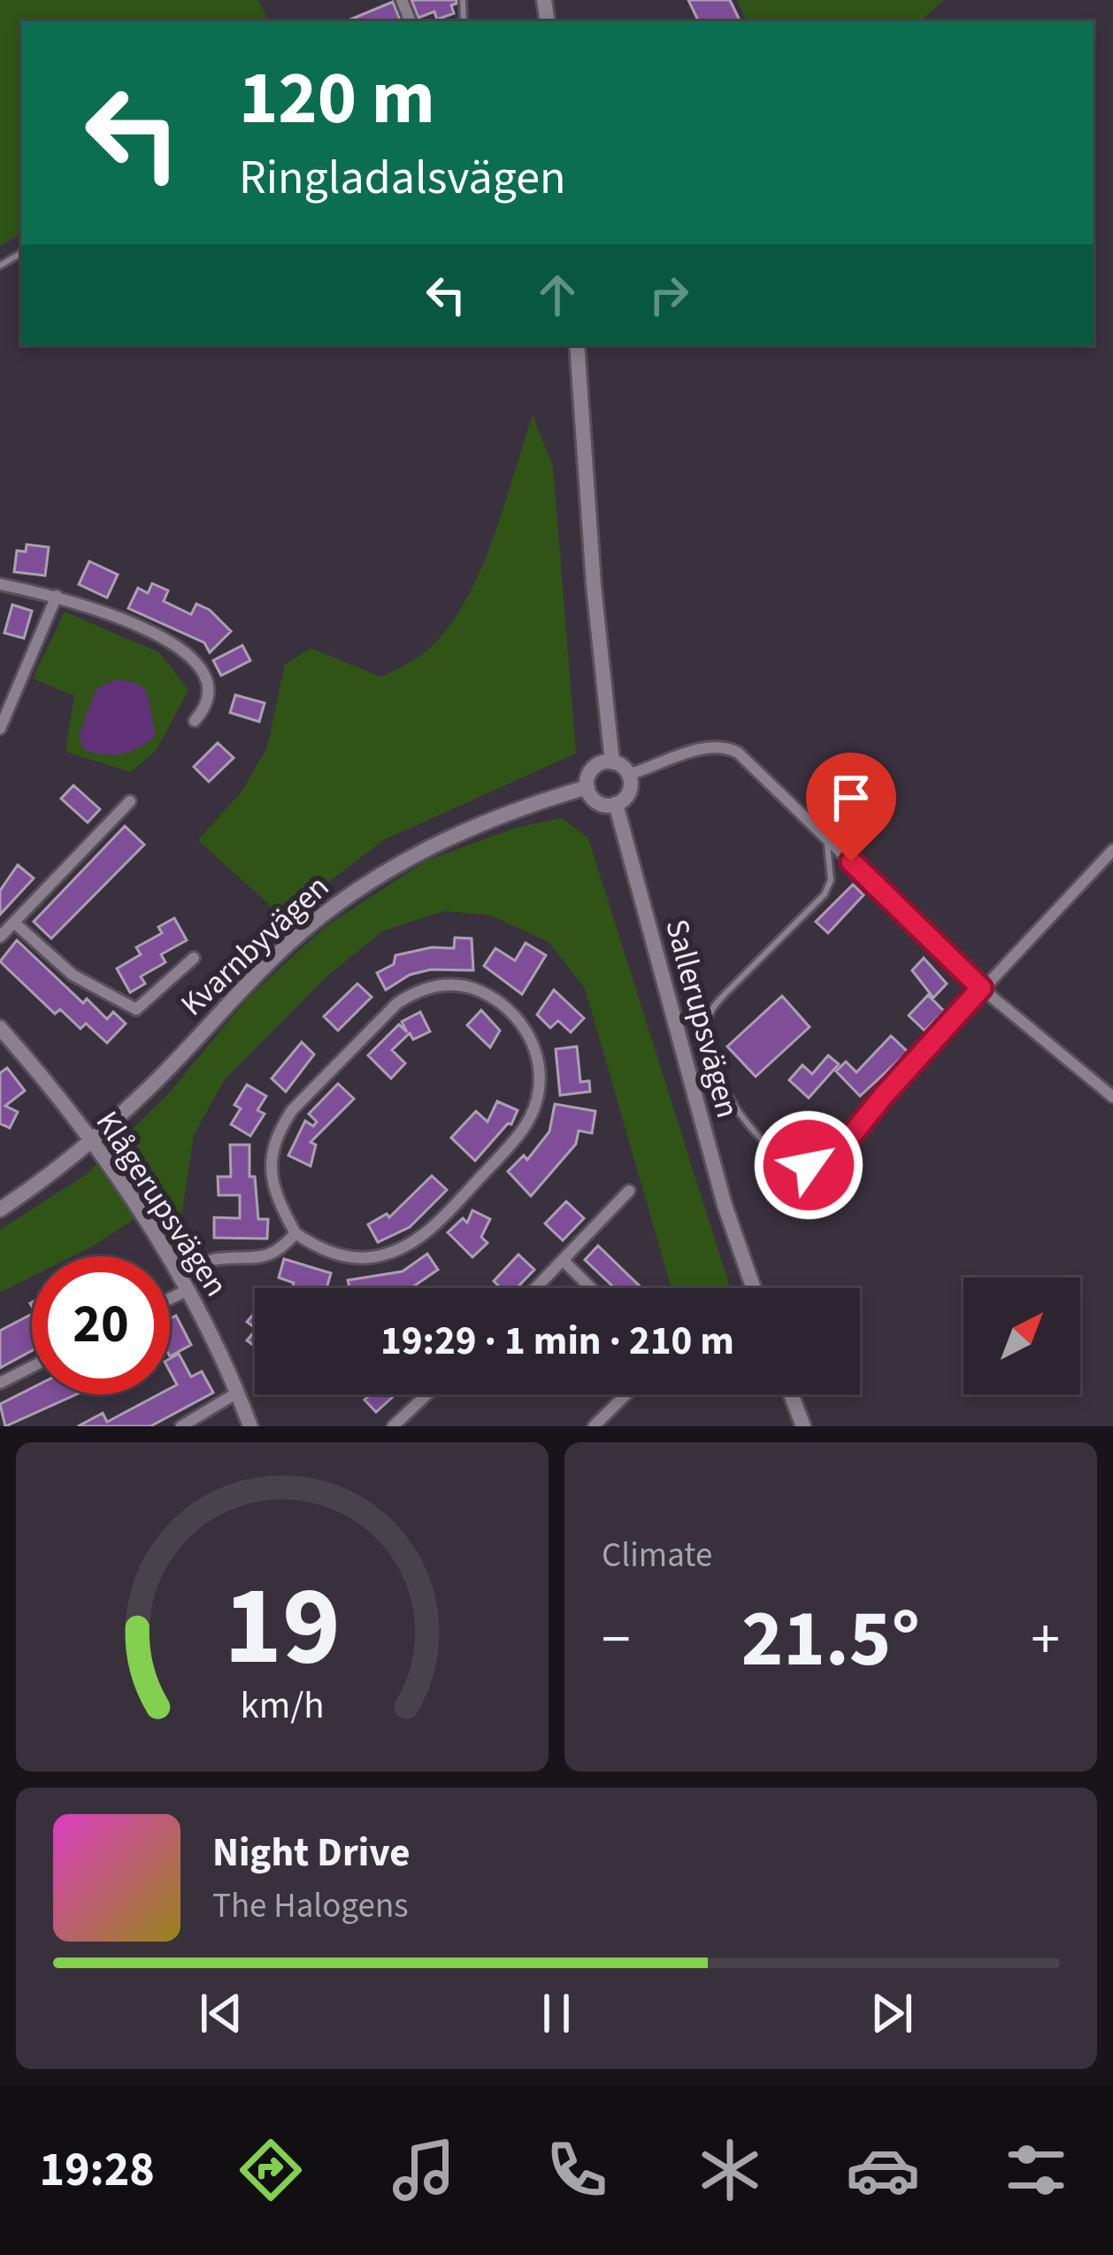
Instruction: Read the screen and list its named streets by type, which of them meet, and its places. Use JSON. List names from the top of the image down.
{
  "streets": {
    "street": ["Kvarnbyvägen", "Sallerupsvägen", "Klågerupsvägen"]
  },
  "crossings": [
    ["Kvarnbyvägen", "Sallerupsvägen"],
    ["Kvarnbyvägen", "Klågerupsvägen"]
  ],
  "north": "top right",
  "page": {
    "turn": ["120 m", "Ringladalsvägen"],
    "limit": "20",
    "trip": "19:29 · 1 min · 210 m",
    "tile": "Climate",
    "heat": ["−", "21.5°", "+"],
    "song": ["Night Drive", "The Halogens"],
    "tabs": "19:28",
    "gauge": ["19", "km/h"]
  }
}
